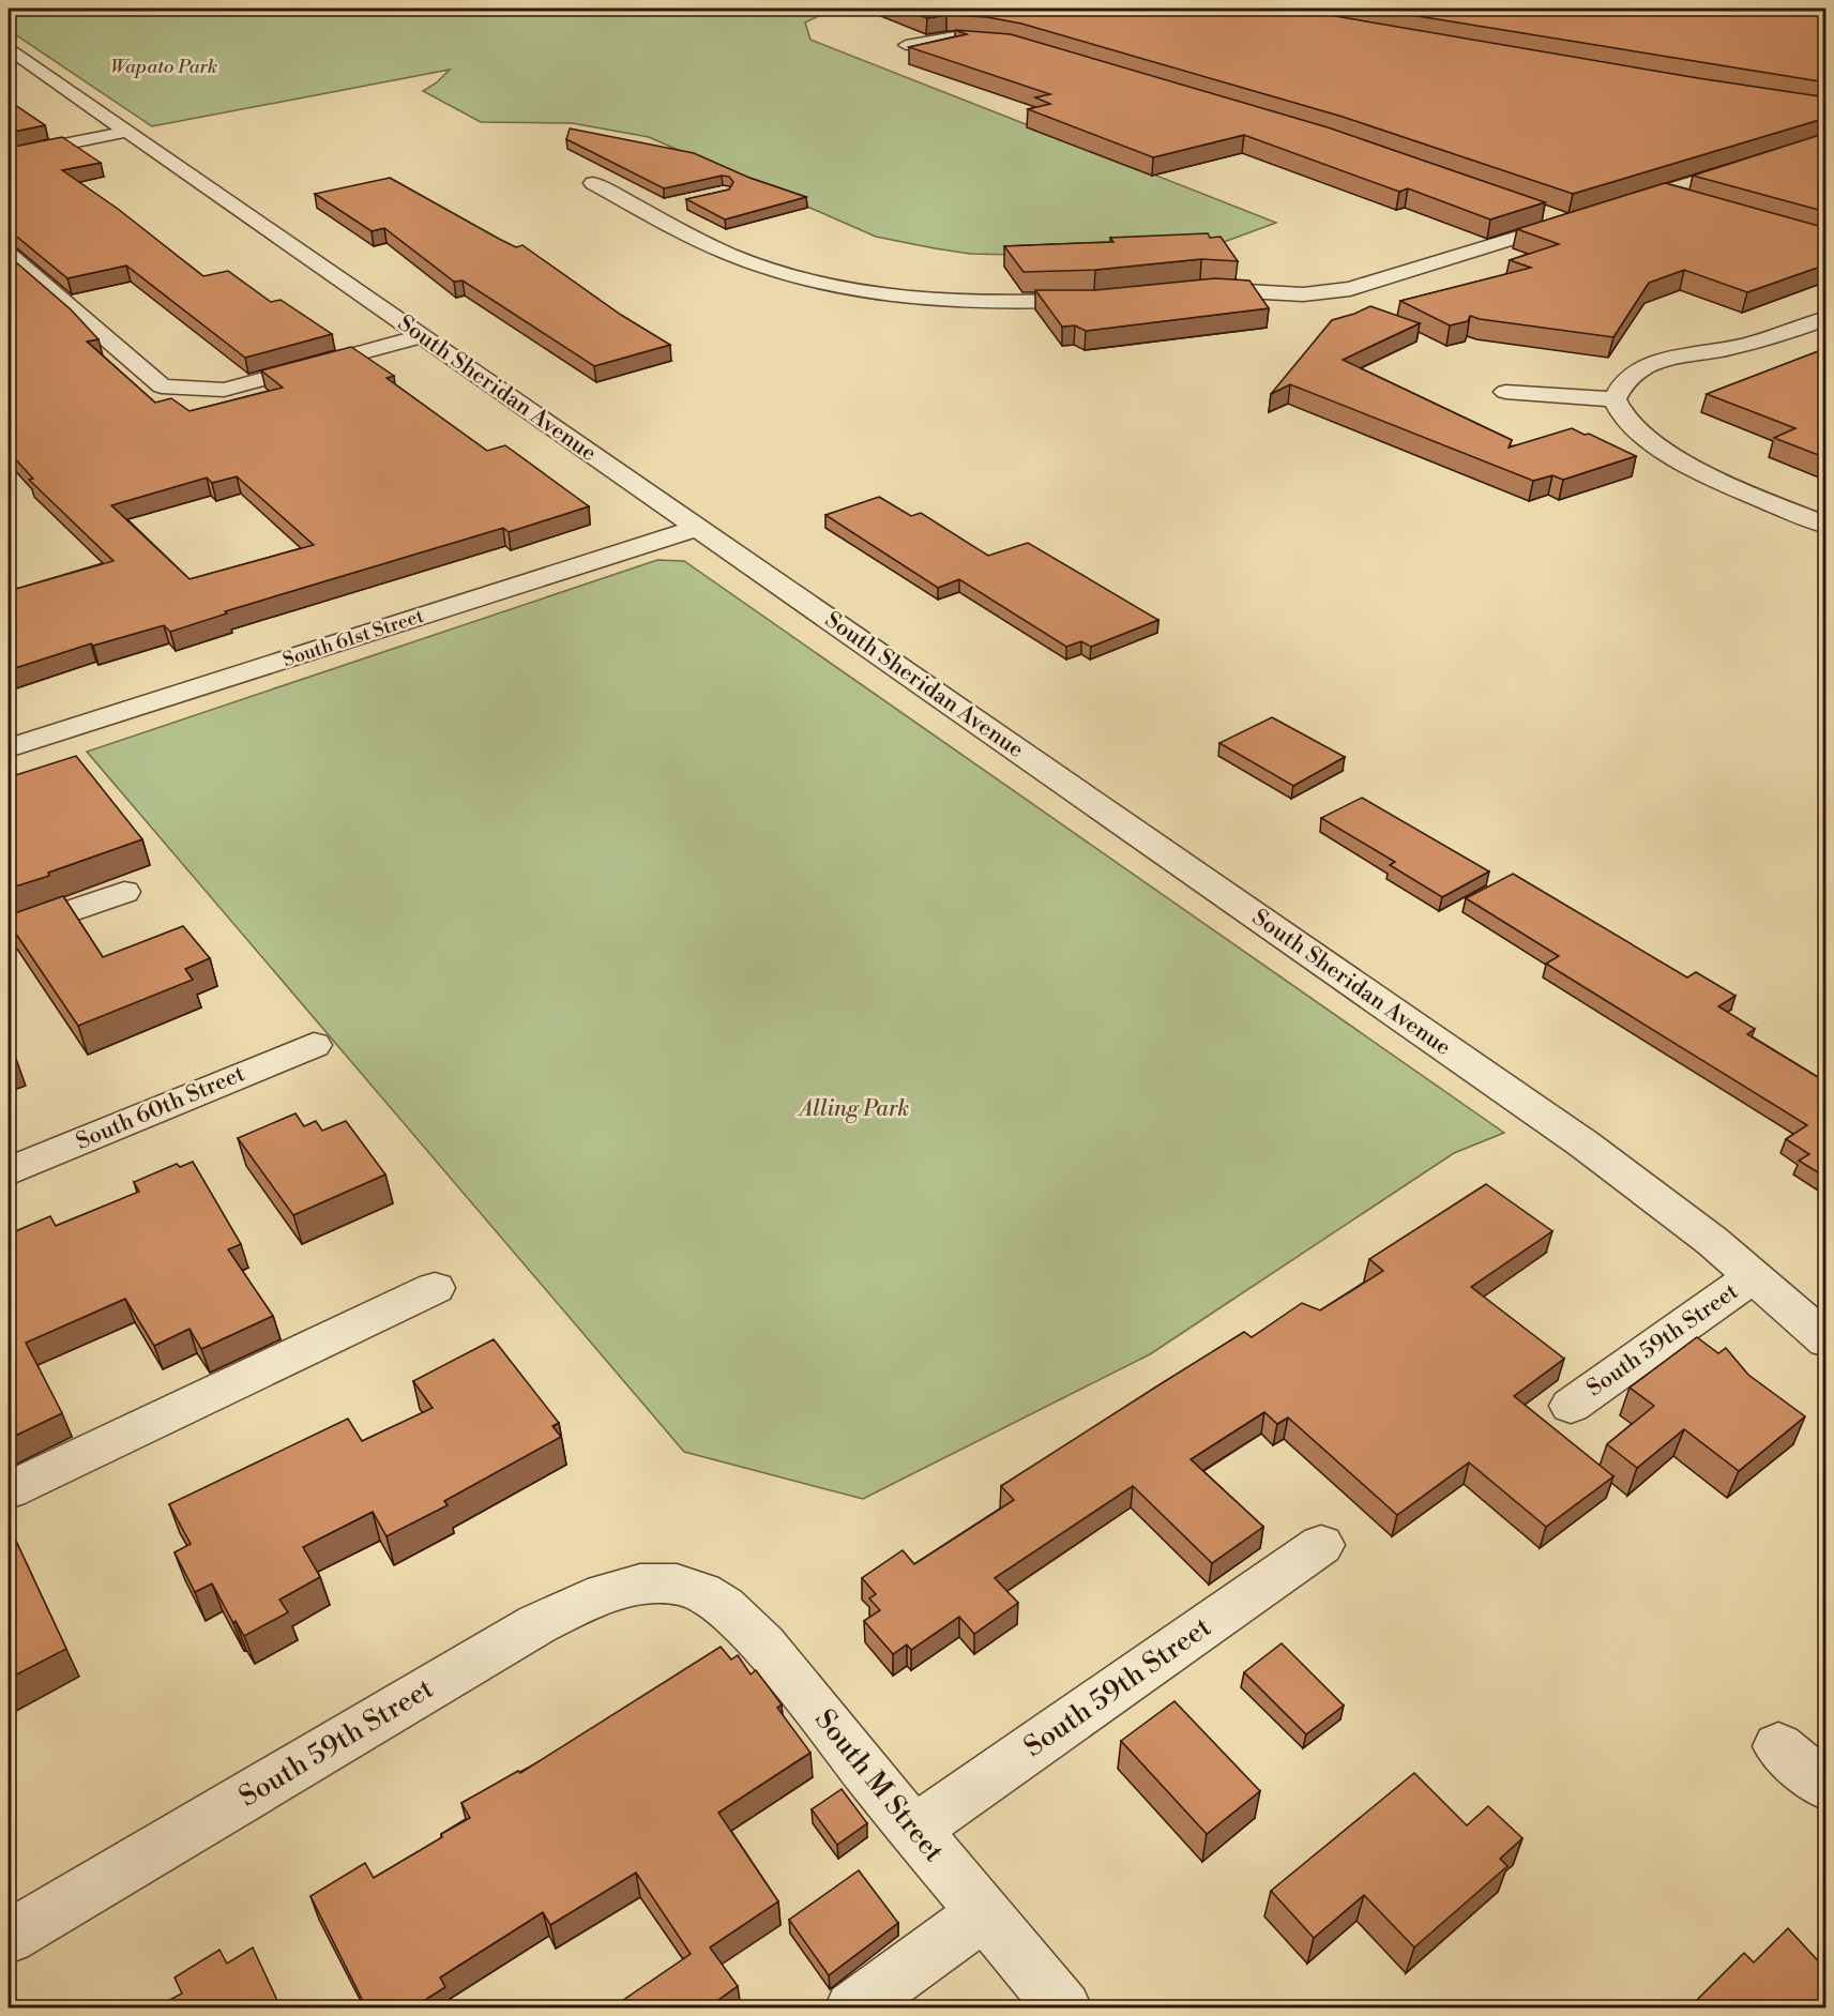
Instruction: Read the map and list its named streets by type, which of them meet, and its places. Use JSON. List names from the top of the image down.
{
  "streets": {
    "street": [
      "South Sheridan Avenue",
      "South 61st Street",
      "South 60th Street",
      "South 59th Street",
      "South M Street"
    ]
  },
  "crossings": [
    ["South Sheridan Avenue", "South 61st Street"],
    ["South Sheridan Avenue", "South 59th Street"],
    ["South 59th Street", "South M Street"]
  ],
  "parks": ["Wapato Park", "Alling Park"]
}
